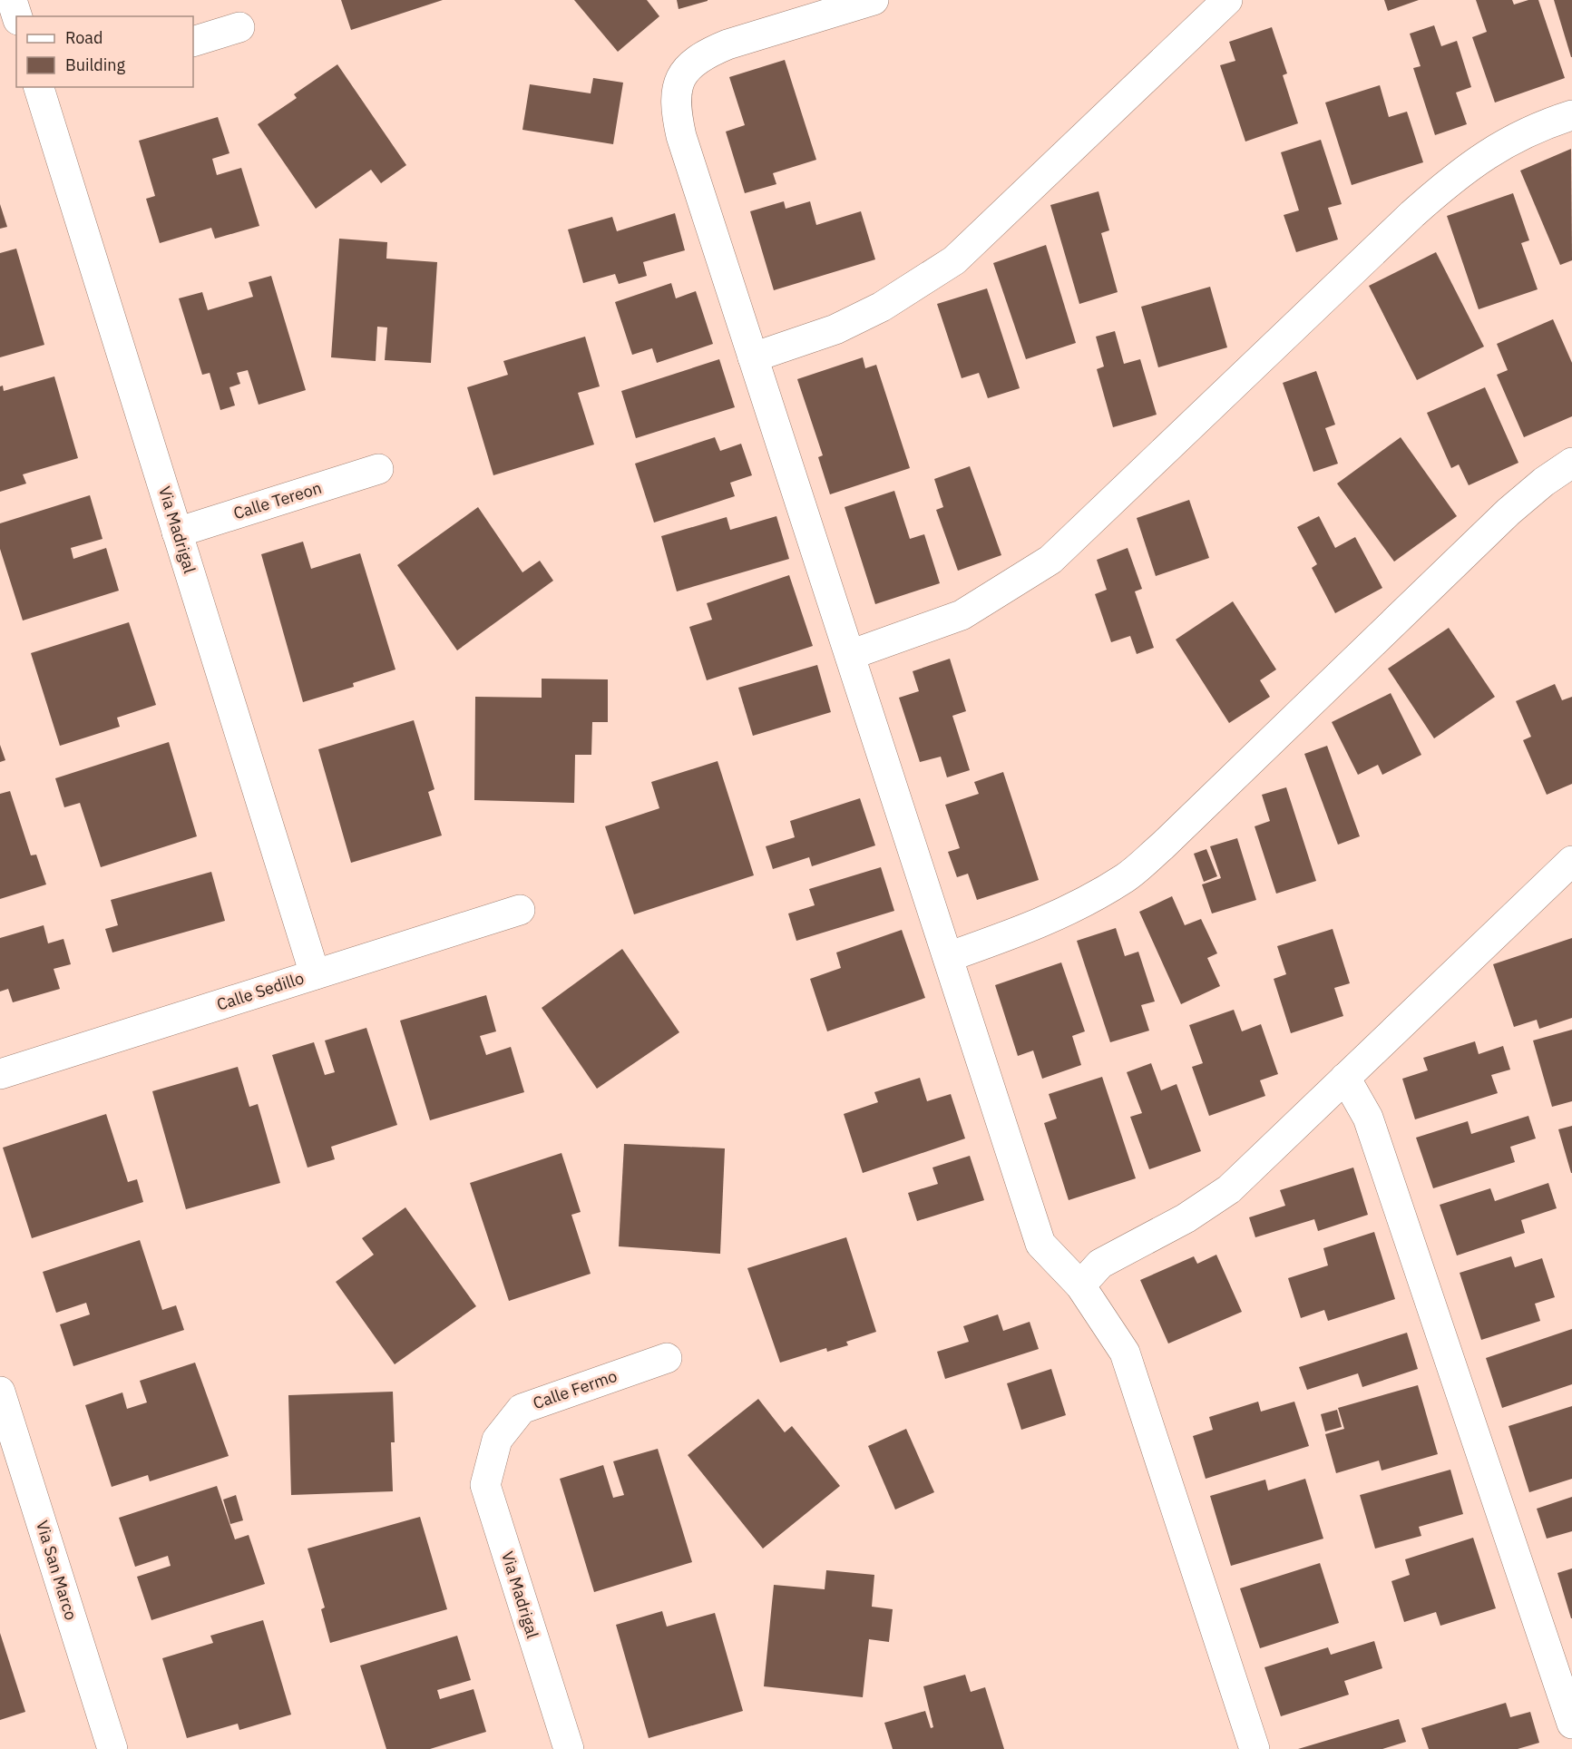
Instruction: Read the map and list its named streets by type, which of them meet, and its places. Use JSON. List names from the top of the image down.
{
  "streets": {
    "street": [
      "Calle Tereon",
      "Via Madrigal",
      "Calle Sedillo",
      "Calle Fermo",
      "Via San Marco"
    ]
  },
  "crossings": [
    ["Calle Tereon", "Via Madrigal"],
    ["Via Madrigal", "Calle Sedillo"],
    ["Via Madrigal", "Calle Fermo"]
  ],
  "legend": ["Road", "Building"]
}
